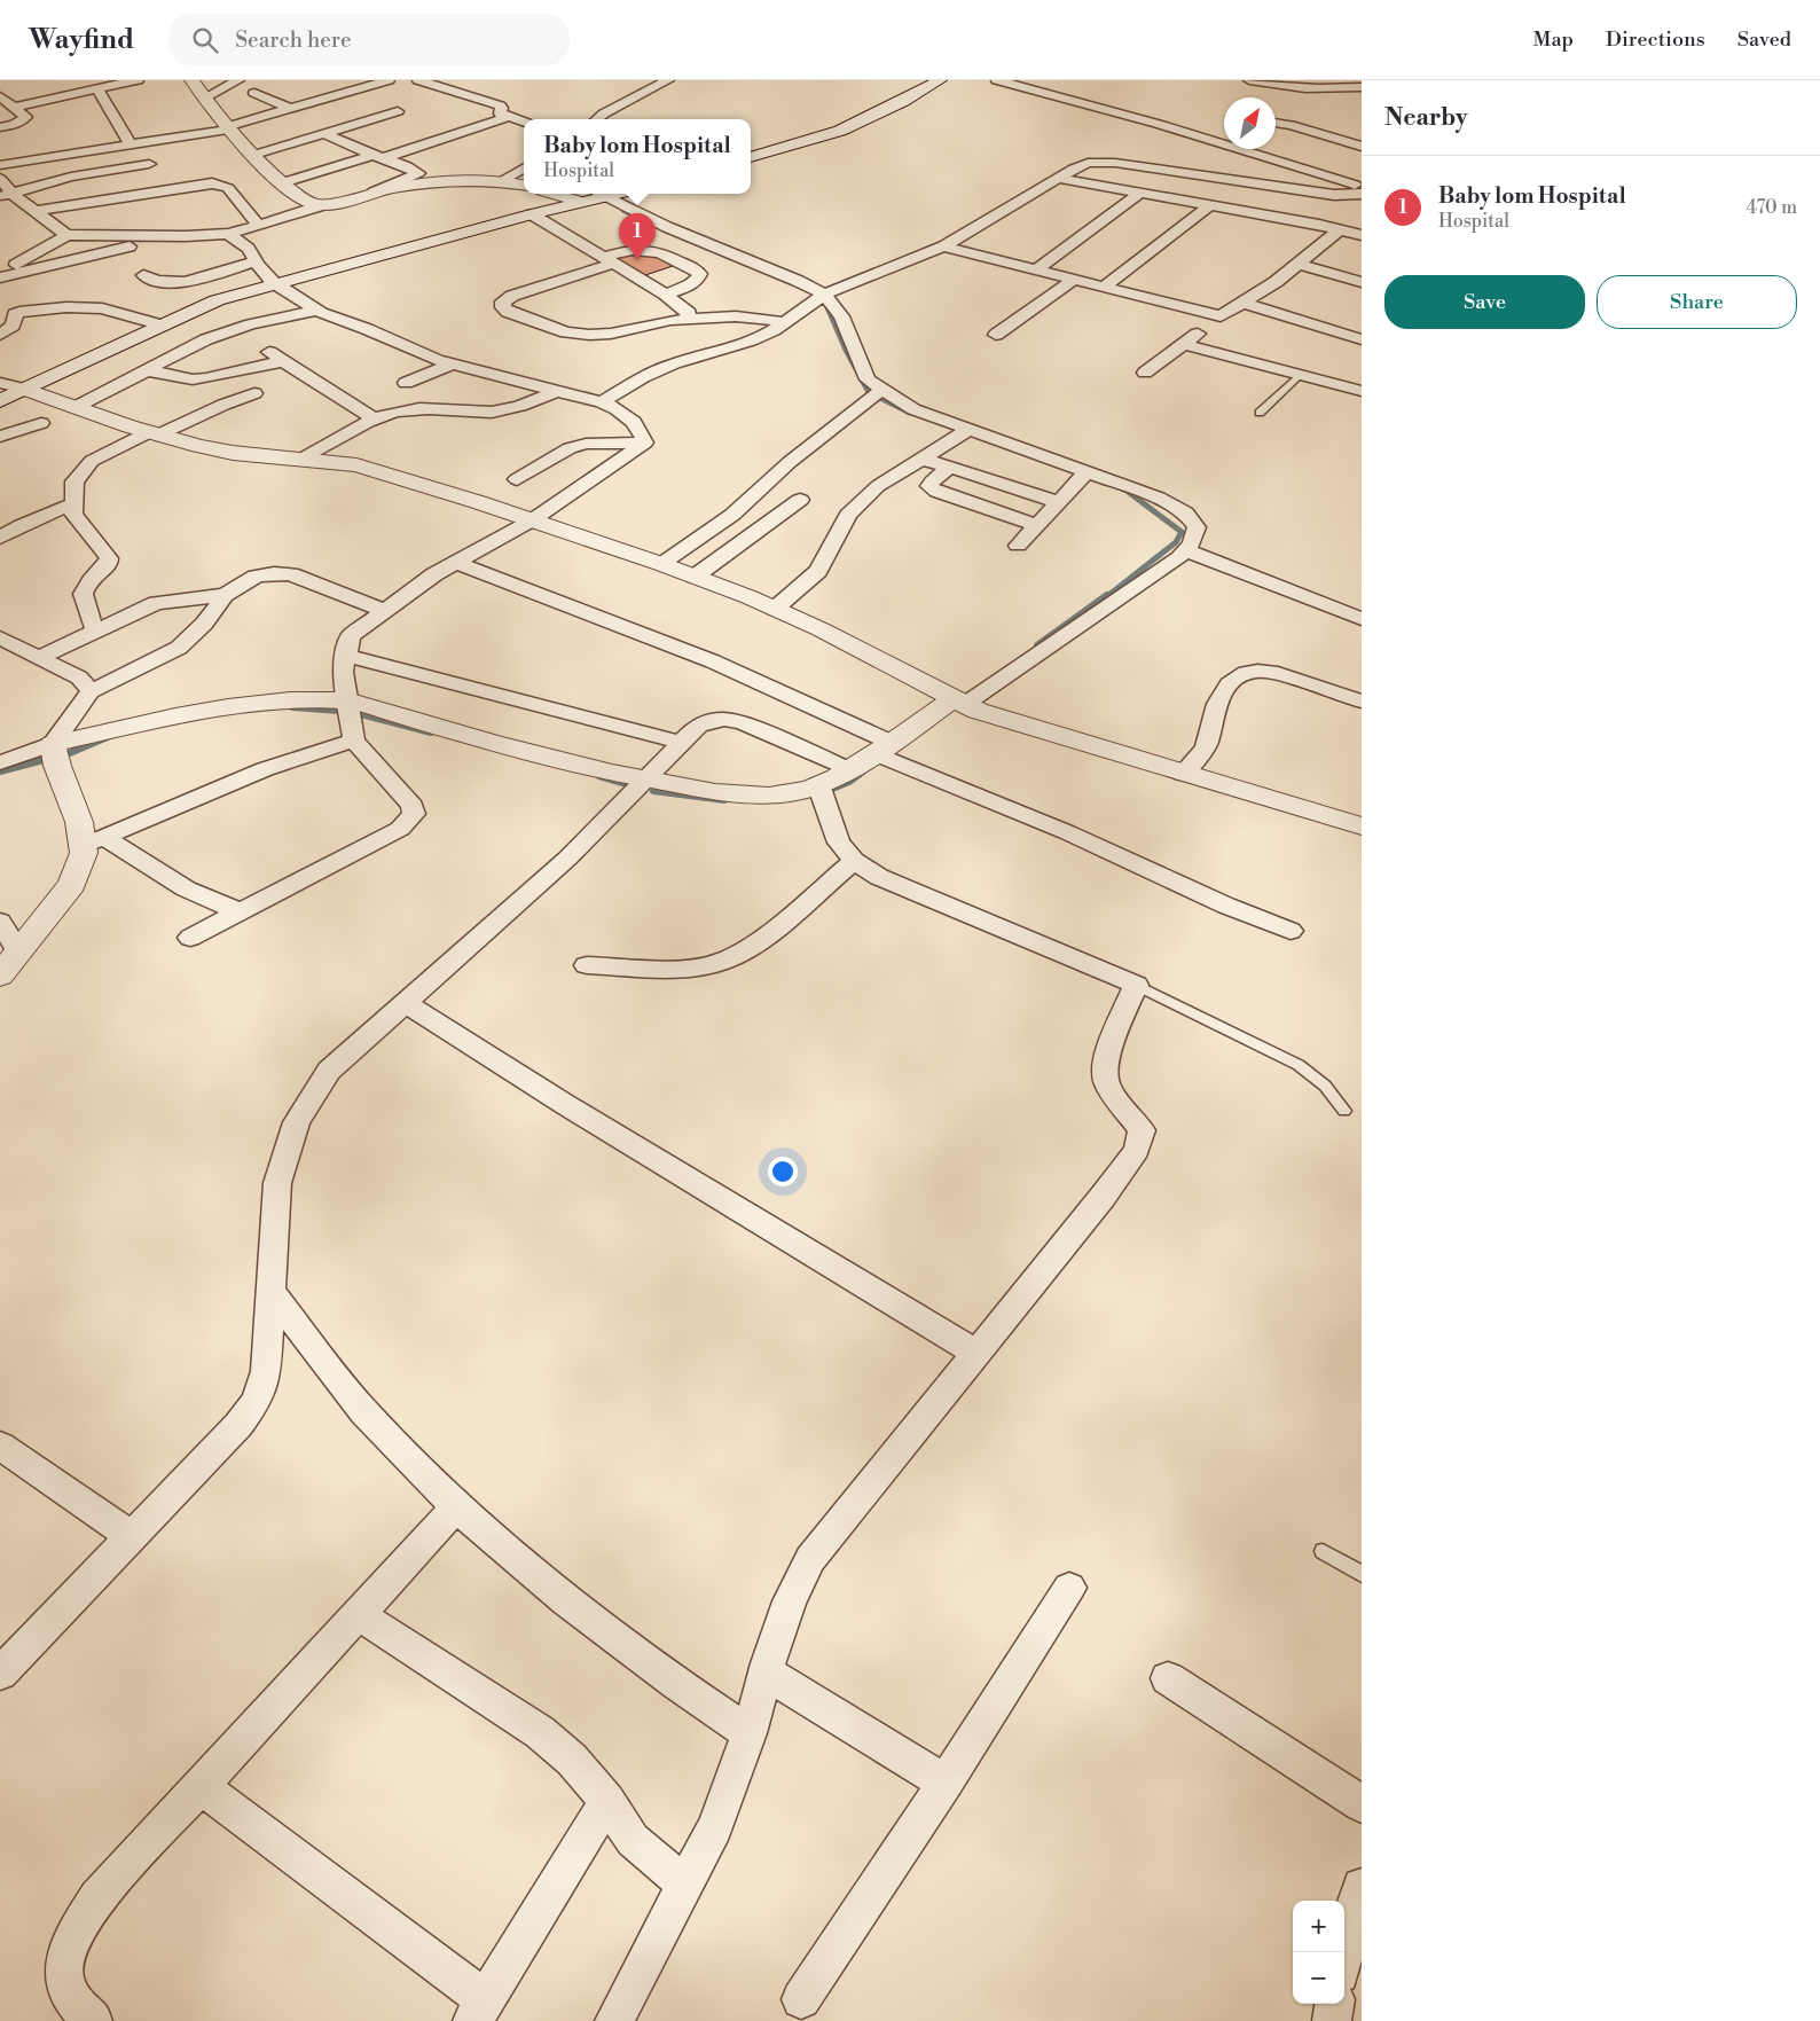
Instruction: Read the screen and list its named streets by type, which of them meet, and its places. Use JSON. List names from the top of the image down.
{
  "north": "top right",
  "page": {
    "header": "Wayfind",
    "search": "Search here",
    "nav": ["Map", "Directions", "Saved"],
    "heading": "Nearby",
    "popup": ["Baby lom Hospital", "Hospital"],
    "list": [
      {
        "mark": "1",
        "name": "Baby lom Hospital",
        "note": "Hospital",
        "value": "470 m"
      }
    ],
    "pins": "1",
    "buttons": ["Save", "Share"],
    "map_buttons": ["+", "−"]
  }
}
